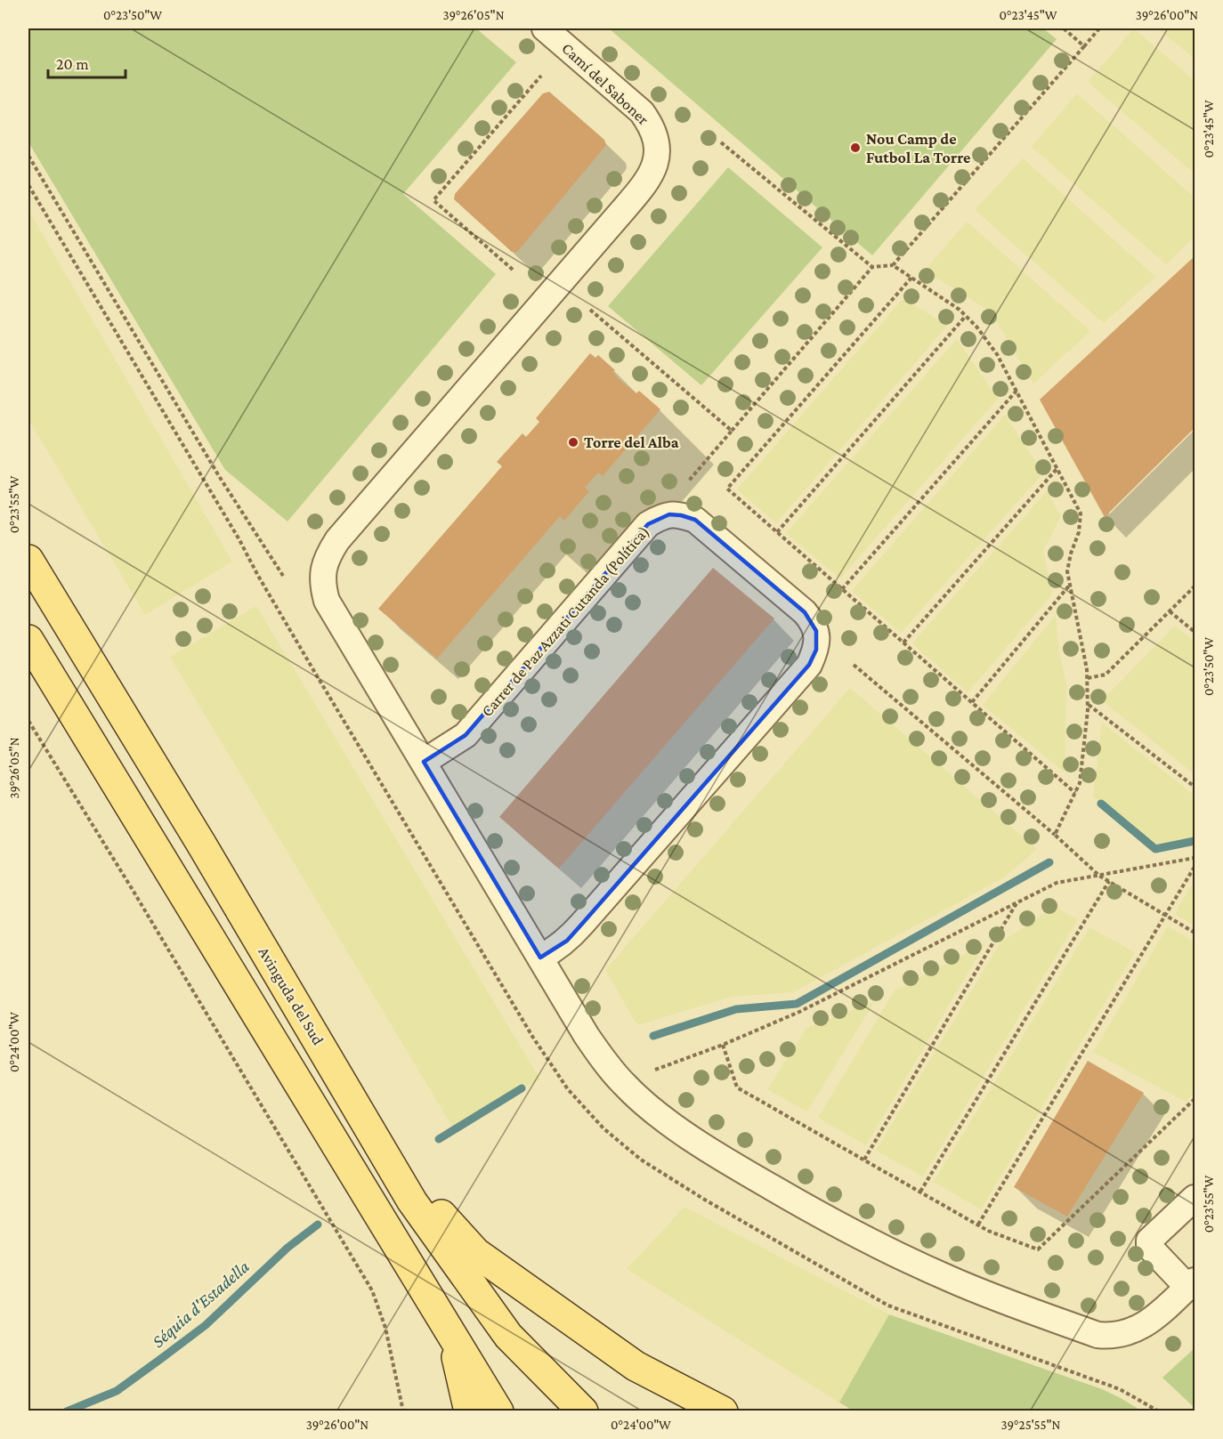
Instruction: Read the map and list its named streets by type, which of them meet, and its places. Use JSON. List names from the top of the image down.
{
  "streets": {
    "main road": ["Avinguda del Sud"],
    "street": ["Camí del Saboner", "Carrer de Paz Azzati Cutanda (Política)"]
  },
  "crossings": [
    ["Camí del Saboner", "Carrer de Paz Azzati Cutanda (Política)"]
  ],
  "water": ["Séquia d'Estadella"],
  "places": ["Nou Camp de Futbol La Torre", "Torre del Alba"],
  "scale_bar": "20 m",
  "coordinates": [
    "0°23'50\"W",
    "39°26'05\"N",
    "0°23'45\"W",
    "39°26'00\"N",
    "0°23'55\"W",
    "0°24'00\"W",
    "39°25'55\"N"
  ]
}
